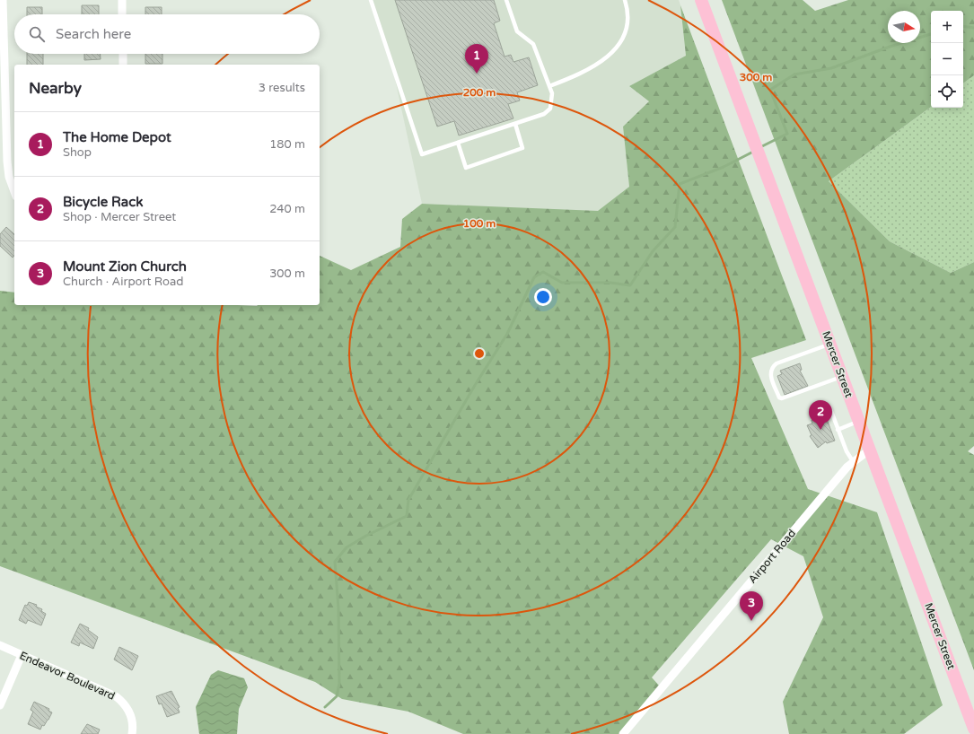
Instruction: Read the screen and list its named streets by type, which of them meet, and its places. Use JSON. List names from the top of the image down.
{
  "streets": {
    "main road": ["Mercer Street"],
    "street": ["Airport Road", "Endeavor Boulevard"]
  },
  "crossings": [
    ["Mercer Street", "Airport Road"]
  ],
  "north": "right",
  "page": {
    "map_buttons": ["+", "−"],
    "search": "Search here",
    "pins": ["1", "2", "3"],
    "heading": ["Nearby", "3 results"],
    "list": [
      {
        "mark": "1",
        "name": "The Home Depot",
        "note": "Shop",
        "value": "180 m"
      },
      {
        "mark": "2",
        "name": "Bicycle Rack",
        "note": "Shop · Mercer Street",
        "value": "240 m"
      },
      {
        "mark": "3",
        "name": "Mount Zion Church",
        "note": "Church · Airport Road",
        "value": "300 m"
      }
    ]
  },
  "rings": ["300 m", "200 m", "100 m"]
}
